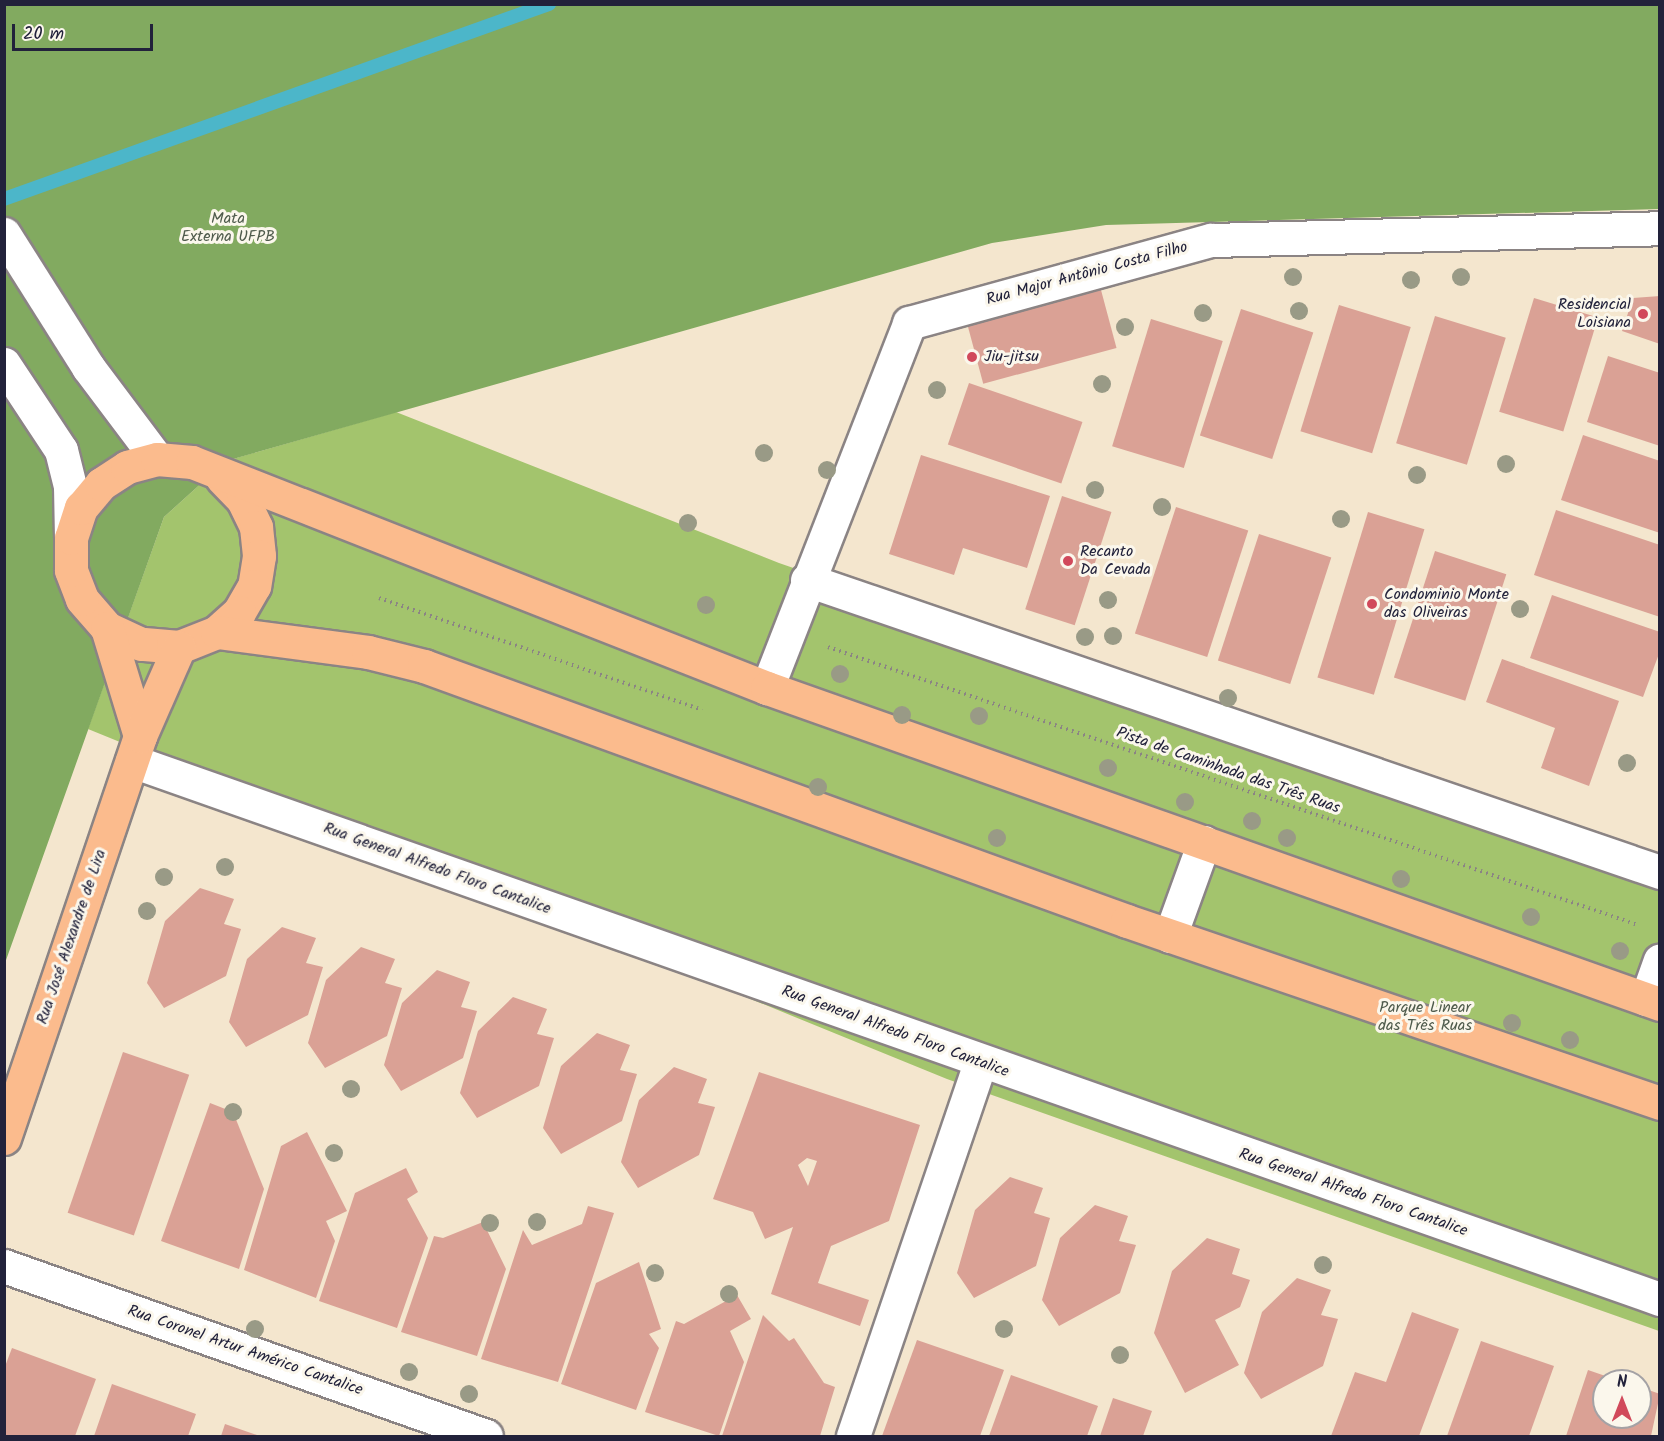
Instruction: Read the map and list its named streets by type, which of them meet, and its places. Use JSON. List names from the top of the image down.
{
  "streets": {
    "main road": ["Rua José Alexandre de Lira"],
    "street": ["Rua Major Antônio Costa Filho", "Rua General Alfredo Floro Cantalice", "Rua Coronel Artur Américo Cantalice"],
    "path": ["Pista de Caminhada das Três Ruas"]
  },
  "crossings": [
    ["Rua Major Antônio Costa Filho", "Pista de Caminhada das Três Ruas"],
    ["Rua General Alfredo Floro Cantalice", "Rua José Alexandre de Lira"]
  ],
  "parks": ["Mata Externa UFPB", "Parque Linear das Três Ruas"],
  "places": [
    "Residencial Loisiana",
    "Jiu-jitsu",
    "Recanto Da Cevada",
    "Condominio Monte das Oliveiras"
  ],
  "scale_bar": "20 m",
  "north": "top"
}
